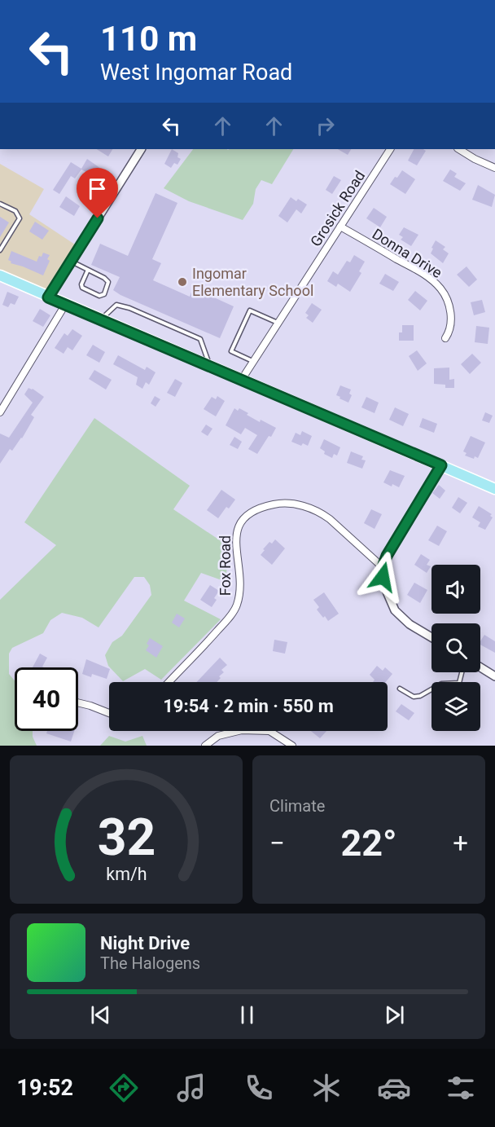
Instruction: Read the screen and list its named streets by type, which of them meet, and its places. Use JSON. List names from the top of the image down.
{
  "streets": {
    "street": ["Grosick Road", "Donna Drive", "Fox Road"]
  },
  "crossings": [
    ["Grosick Road", "Donna Drive"]
  ],
  "places": ["Ingomar Elementary School"],
  "page": {
    "turn": ["110 m", "West Ingomar Road"],
    "limit": "40",
    "trip": "19:54 · 2 min · 550 m",
    "tile": "Climate",
    "heat": ["−", "22°", "+"],
    "song": ["Night Drive", "The Halogens"],
    "tabs": "19:52",
    "gauge": ["32", "km/h"]
  }
}
